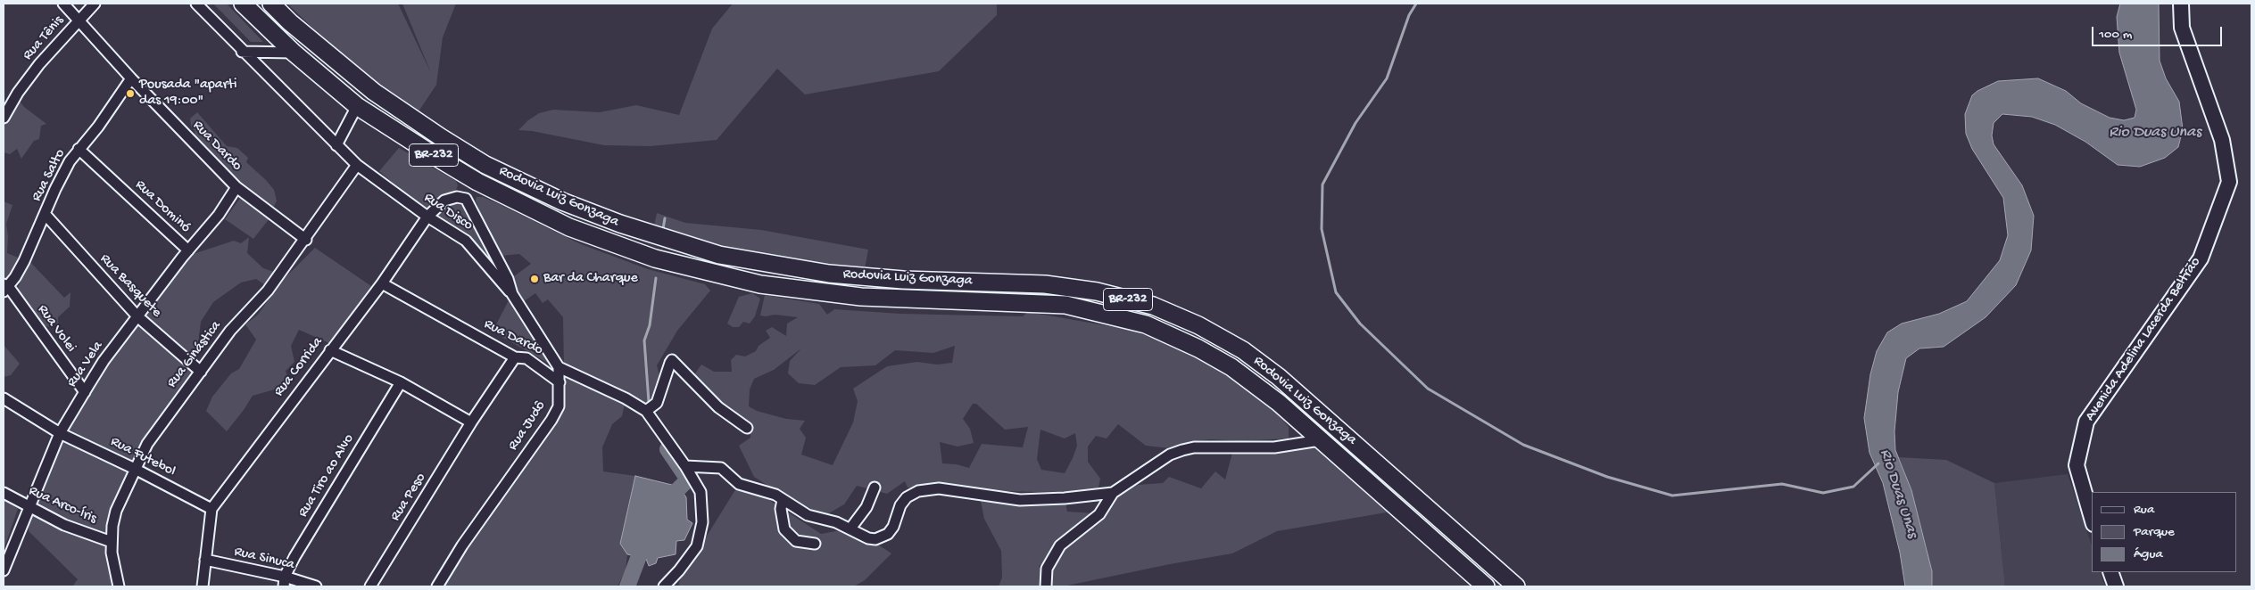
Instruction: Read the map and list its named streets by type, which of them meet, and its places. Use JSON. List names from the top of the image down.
{
  "streets": {
    "highway": ["BR-232", "Rodovia Luiz Gonzaga"],
    "main road": ["Avenida Adelina Lacerda Beltrão"],
    "street": [
      "Rua Tênis",
      "Rua Dardo",
      "Rua Salto",
      "Rua Dominó",
      "Rua Disco",
      "Rua Basquete",
      "Rua Volei",
      "Rua Ginástica",
      "Rua Vela",
      "Rua Corrida",
      "Rua Judô",
      "Rua Futebol",
      "Rua Tiro ao Alvo",
      "Rua Peso",
      "Rua Arco-Íris",
      "Rua Sinuca"
    ]
  },
  "crossings": [
    ["Rua Tênis", "Rua Dardo"],
    ["Rua Dardo", "Rua Salto"],
    ["Rua Dardo", "Rua Dominó"],
    ["Rua Dardo", "Rua Ginástica"],
    ["Rua Dardo", "Rua Corrida"],
    ["Rua Dardo", "Rua Judô"],
    ["Rua Dardo", "Rua Peso"],
    ["Rua Salto", "Rua Dominó"],
    ["Rua Salto", "Rua Basquete"],
    ["Rua Salto", "Rua Volei"],
    ["Rua Dominó", "Rua Vela"],
    ["Rua Disco", "Rua Ginástica"],
    ["Rua Disco", "Rua Corrida"],
    ["Rua Disco", "Rua Judô"],
    ["Rua Basquete", "Rua Ginástica"],
    ["Rua Basquete", "Rua Vela"],
    ["Rua Volei", "Rua Vela"],
    ["Rua Ginástica", "Rua Futebol"],
    ["Rua Ginástica", "Rua Arco-Íris"],
    ["Rua Vela", "Rua Futebol"],
    ["Rua Vela", "Rua Arco-Íris"],
    ["Rua Corrida", "Rua Judô"],
    ["Rua Corrida", "Rua Futebol"],
    ["Rua Corrida", "Rua Sinuca"],
    ["Rua Tiro ao Alvo", "Rua Sinuca"]
  ],
  "water": ["Rio Duas Unas"],
  "places": ["Pousada \"aparti das 19:00\"", "Bar da Charque"],
  "legend": ["Rua", "Parque", "Água"],
  "scale_bar": "100 m"
}
